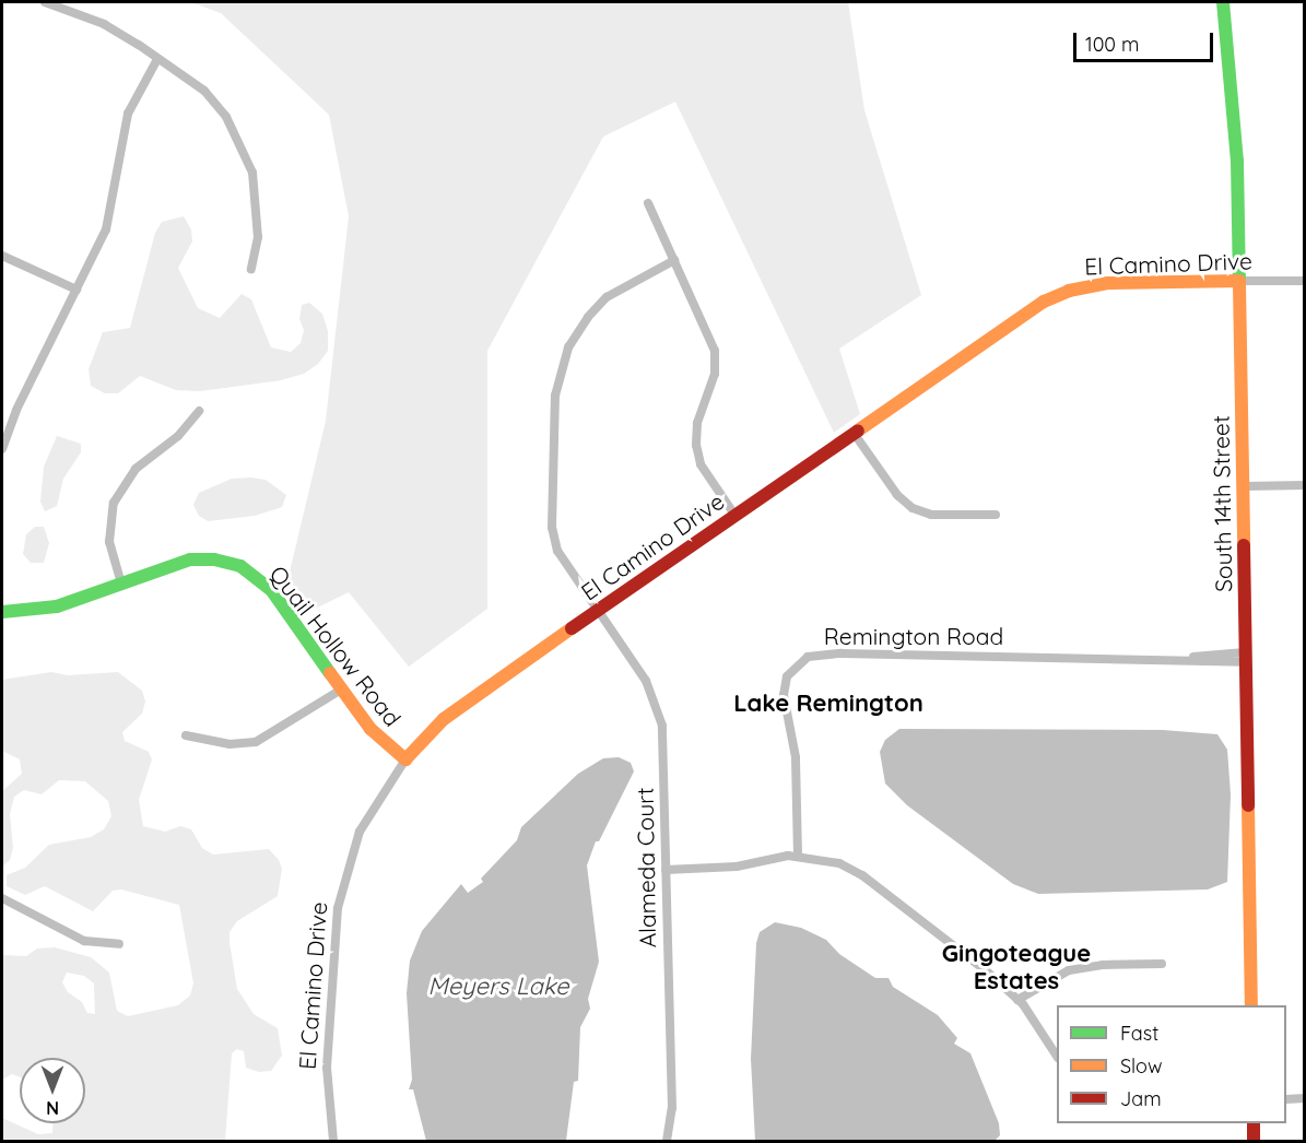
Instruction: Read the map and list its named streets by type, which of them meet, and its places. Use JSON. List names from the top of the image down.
{
  "streets": {
    "street": [
      "El Camino Drive",
      "South 14th Street",
      "Remington Road",
      "Quail Hollow Road",
      "Alameda Court"
    ]
  },
  "crossings": [
    ["El Camino Drive", "South 14th Street"],
    ["El Camino Drive", "Quail Hollow Road"],
    ["El Camino Drive", "Alameda Court"],
    ["South 14th Street", "Remington Road"]
  ],
  "districts": ["Lake Remington", "Gingoteague Estates"],
  "water": ["Meyers Lake"],
  "legend": ["Fast", "Slow", "Jam"],
  "scale_bar": "100 m",
  "north": "bottom"
}
